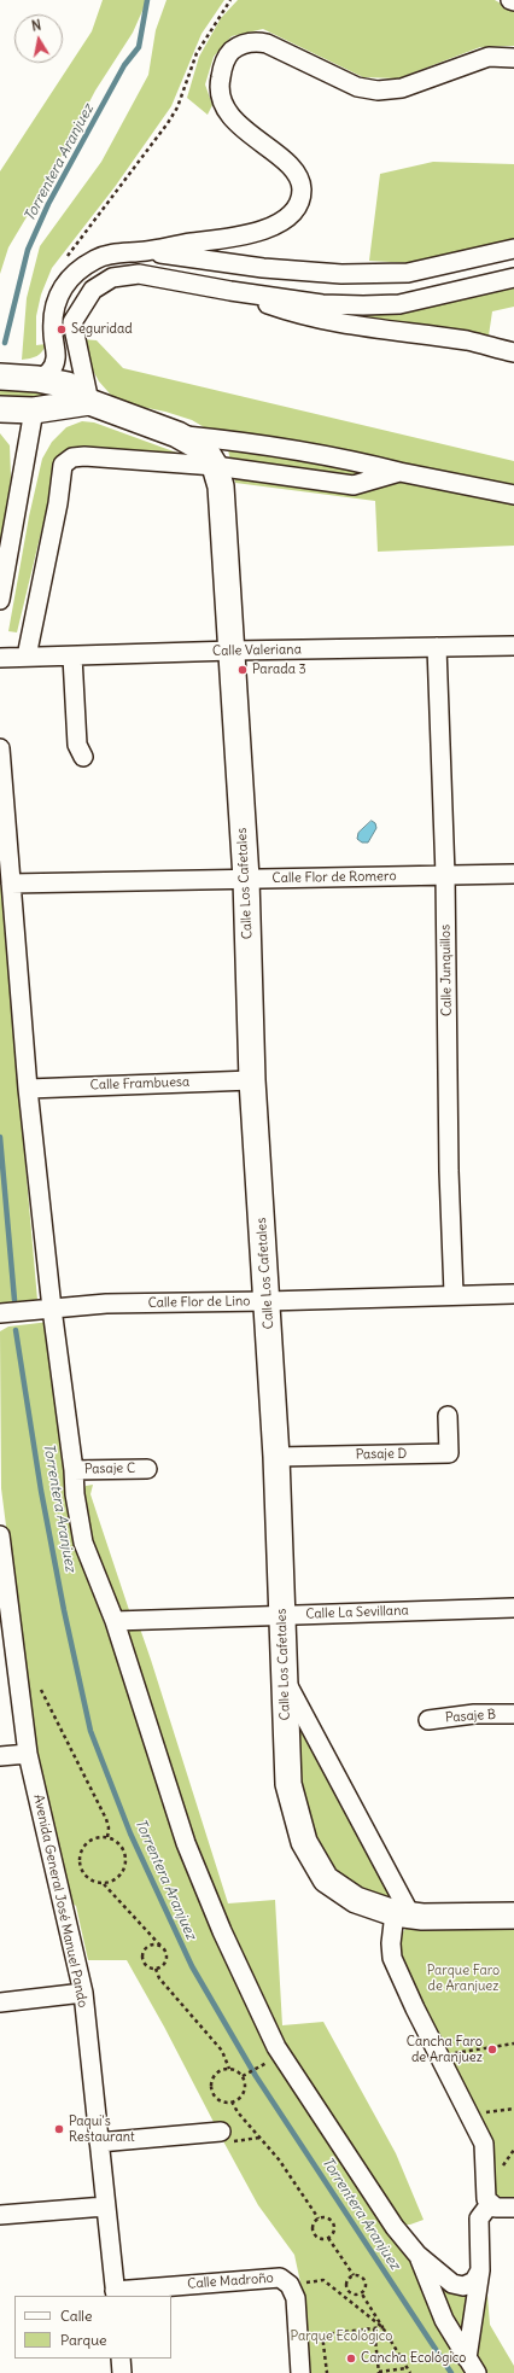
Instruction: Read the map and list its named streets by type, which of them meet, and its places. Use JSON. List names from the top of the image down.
{
  "streets": {
    "main road": ["Calle Los Cafetales"],
    "street": [
      "Calle Valeriana",
      "Calle Flor de Romero",
      "Calle Junquillos",
      "Calle Frambuesa",
      "Calle Flor de Lino",
      "Pasaje D",
      "Pasaje C",
      "Calle La Sevillana",
      "Pasaje B",
      "Avenida General José Manuel Pando",
      "Calle Madroño"
    ]
  },
  "crossings": [
    ["Calle Valeriana", "Calle Los Cafetales"],
    ["Calle Valeriana", "Calle Junquillos"],
    ["Calle Flor de Romero", "Calle Los Cafetales"],
    ["Calle Flor de Romero", "Calle Junquillos"],
    ["Calle Los Cafetales", "Calle Frambuesa"],
    ["Calle Los Cafetales", "Calle Flor de Lino"],
    ["Calle Los Cafetales", "Pasaje D"],
    ["Calle Los Cafetales", "Calle La Sevillana"],
    ["Calle Junquillos", "Calle Flor de Lino"],
    ["Avenida General José Manuel Pando", "Calle Madroño"]
  ],
  "water": ["Torrentera Aranjuez"],
  "parks": ["Parque Faro de Aranjuez", "Parque Ecológico"],
  "places": [
    "Seguridad",
    "Parada 3",
    "Cancha Faro de Aranjuez",
    "Paqui's Restaurant",
    "Cancha Ecológico"
  ],
  "legend": ["Calle", "Parque"],
  "north": "top"
}
